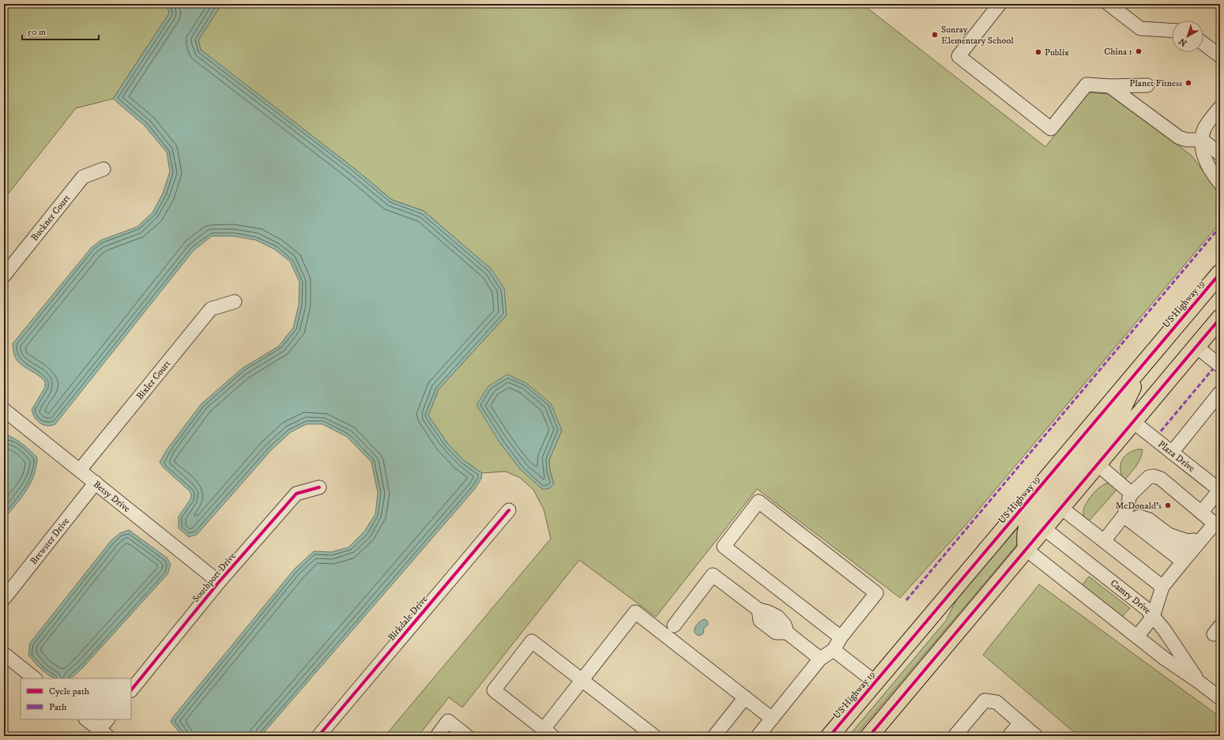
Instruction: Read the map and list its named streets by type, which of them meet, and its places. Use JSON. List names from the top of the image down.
{
  "streets": {
    "highway": ["US Highway 19"],
    "street": [
      "Buckner Court",
      "Bixler Court",
      "Plaza Drive",
      "Betsy Drive",
      "Brewster Drive",
      "Southport Drive",
      "Camry Drive",
      "Birkdale Drive"
    ]
  },
  "crossings": [
    ["Bixler Court", "Betsy Drive"],
    ["Betsy Drive", "Brewster Drive"],
    ["Betsy Drive", "Southport Drive"]
  ],
  "places": [
    "Sunray Elementary School",
    "China 1",
    "Publix",
    "Planet Fitness",
    "McDonald's"
  ],
  "legend": ["Cycle path", "Path"],
  "scale_bar": "50 m",
  "north": "bottom left"
}
